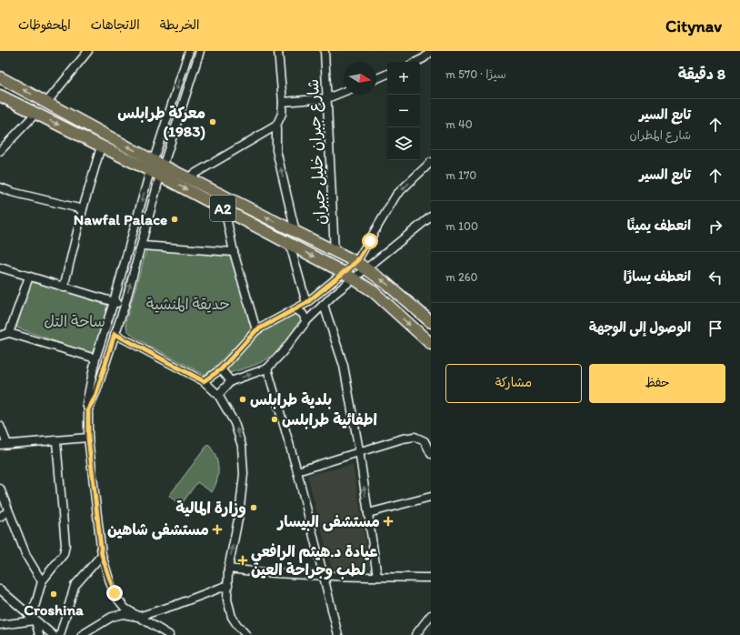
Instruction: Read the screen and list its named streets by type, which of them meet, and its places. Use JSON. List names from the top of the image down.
{
  "streets": {
    "highway": ["A2"],
    "street": ["شارع جبران خليل جبران"]
  },
  "crossings": [
    ["شارع جبران خليل جبران", "A2"]
  ],
  "parks": ["حديقة المنشية", "ساحة التل"],
  "places": {
    "other": [
      "معركة طرابلس (1983)",
      "Nawfal Palace",
      "بلدية طرابلس",
      "اطفائية طرابلس",
      "وزارة المالية",
      "Croshina"
    ],
    "health": ["مستشفی البيسار", "مستشفى شاهين", "عيادة د.هيثم الرافعي لطب وجراحة العين"]
  },
  "north": "right",
  "page": {
    "header": "Citynav",
    "nav": ["الخريطة", "الاتجاهات", "المحفوظات"],
    "heading": ["8 دقيقة", "سيرًا · 570 m"],
    "map_buttons": ["+", "−"],
    "list": [
      ["تابع السير", "شارع المطران", "40 m"],
      ["تابع السير", "170 m"],
      ["انعطف يمينًا", "100 m"],
      ["انعطف يسارًا", "260 m"],
      "الوصول إلى الوجهة"
    ],
    "buttons": ["حفظ", "مشاركة"]
  }
}
